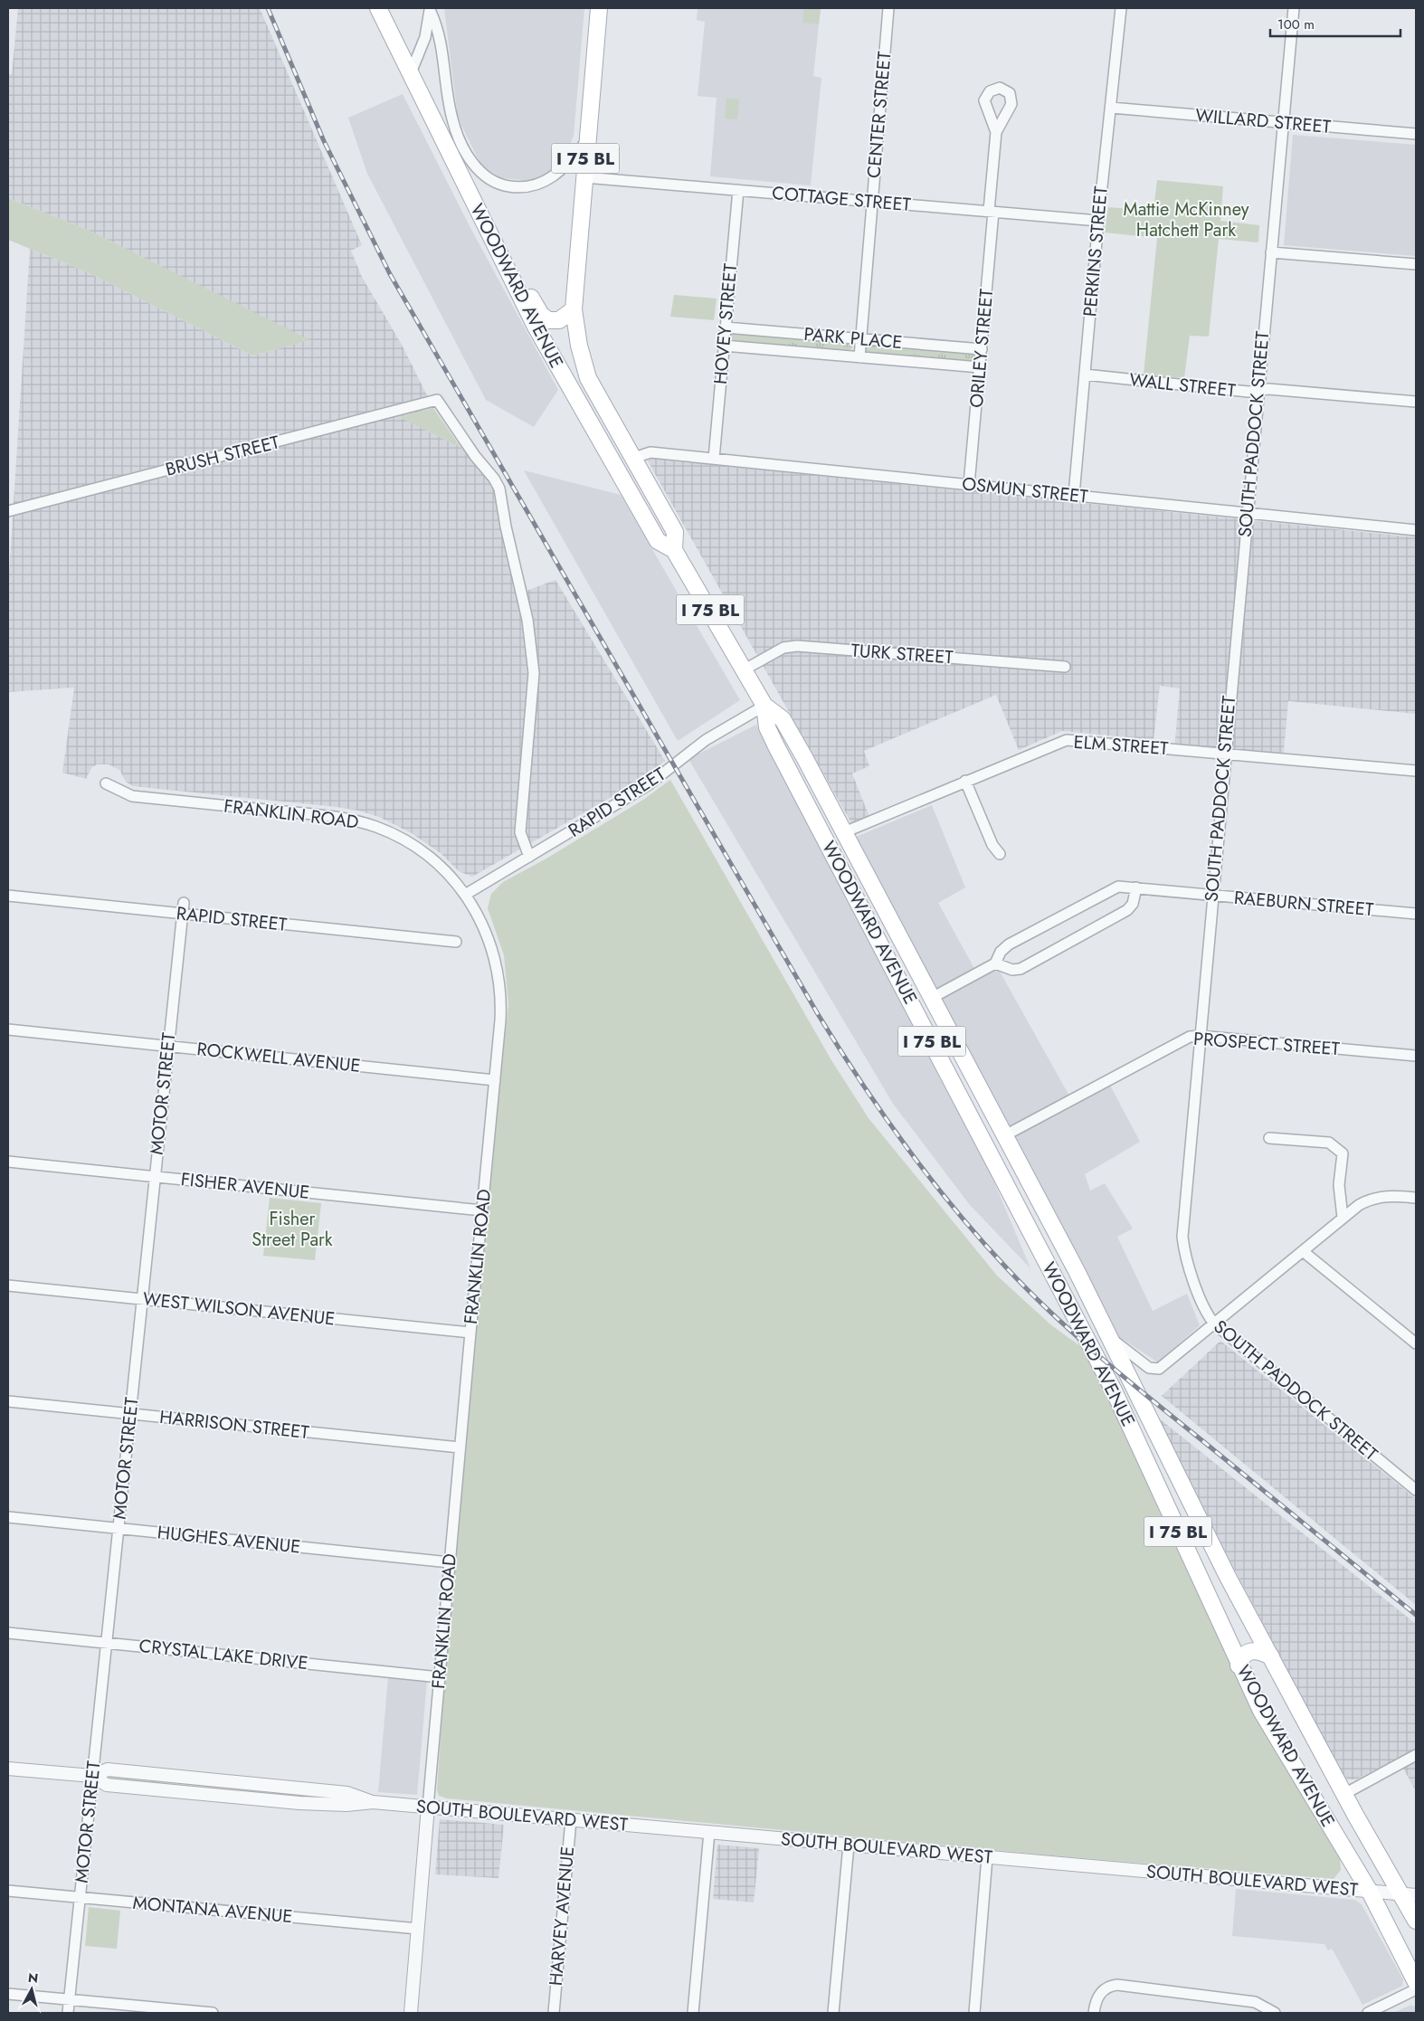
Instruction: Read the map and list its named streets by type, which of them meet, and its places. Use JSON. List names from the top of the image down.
{
  "streets": {
    "main road": ["I 75 BL", "WOODWARD AVENUE"],
    "street": [
      "CENTER STREET",
      "WILLARD STREET",
      "COTTAGE STREET",
      "PERKINS STREET",
      "HOVEY STREET",
      "PARK PLACE",
      "ORILEY STREET",
      "WALL STREET",
      "SOUTH PADDOCK STREET",
      "BRUSH STREET",
      "OSMUN STREET",
      "TURK STREET",
      "ELM STREET",
      "RAPID STREET",
      "FRANKLIN ROAD",
      "RAEBURN STREET",
      "PROSPECT STREET",
      "ROCKWELL AVENUE",
      "MOTOR STREET",
      "FISHER AVENUE",
      "WEST WILSON AVENUE",
      "HARRISON STREET",
      "HUGHES AVENUE",
      "CRYSTAL LAKE DRIVE",
      "SOUTH BOULEVARD WEST",
      "MONTANA AVENUE",
      "HARVEY AVENUE"
    ]
  },
  "crossings": [
    ["CENTER STREET", "COTTAGE STREET"],
    ["CENTER STREET", "PARK PLACE"],
    ["WILLARD STREET", "PERKINS STREET"],
    ["WILLARD STREET", "SOUTH PADDOCK STREET"],
    ["COTTAGE STREET", "PERKINS STREET"],
    ["COTTAGE STREET", "WOODWARD AVENUE"],
    ["COTTAGE STREET", "HOVEY STREET"],
    ["COTTAGE STREET", "ORILEY STREET"],
    ["PERKINS STREET", "WALL STREET"],
    ["PERKINS STREET", "OSMUN STREET"],
    ["WOODWARD AVENUE", "OSMUN STREET"],
    ["WOODWARD AVENUE", "TURK STREET"],
    ["WOODWARD AVENUE", "ELM STREET"],
    ["WOODWARD AVENUE", "RAPID STREET"],
    ["WOODWARD AVENUE", "RAEBURN STREET"],
    ["WOODWARD AVENUE", "PROSPECT STREET"],
    ["WOODWARD AVENUE", "SOUTH BOULEVARD WEST"],
    ["HOVEY STREET", "PARK PLACE"],
    ["HOVEY STREET", "OSMUN STREET"],
    ["PARK PLACE", "ORILEY STREET"],
    ["ORILEY STREET", "OSMUN STREET"],
    ["WALL STREET", "SOUTH PADDOCK STREET"],
    ["SOUTH PADDOCK STREET", "OSMUN STREET"],
    ["SOUTH PADDOCK STREET", "ELM STREET"],
    ["SOUTH PADDOCK STREET", "RAEBURN STREET"],
    ["SOUTH PADDOCK STREET", "PROSPECT STREET"],
    ["BRUSH STREET", "RAPID STREET"],
    ["RAPID STREET", "FRANKLIN ROAD"],
    ["RAPID STREET", "MOTOR STREET"],
    ["FRANKLIN ROAD", "ROCKWELL AVENUE"],
    ["FRANKLIN ROAD", "FISHER AVENUE"],
    ["FRANKLIN ROAD", "WEST WILSON AVENUE"],
    ["FRANKLIN ROAD", "HARRISON STREET"],
    ["FRANKLIN ROAD", "HUGHES AVENUE"],
    ["FRANKLIN ROAD", "CRYSTAL LAKE DRIVE"],
    ["FRANKLIN ROAD", "SOUTH BOULEVARD WEST"],
    ["FRANKLIN ROAD", "MONTANA AVENUE"],
    ["ROCKWELL AVENUE", "MOTOR STREET"],
    ["MOTOR STREET", "FISHER AVENUE"],
    ["MOTOR STREET", "WEST WILSON AVENUE"],
    ["MOTOR STREET", "HARRISON STREET"],
    ["MOTOR STREET", "HUGHES AVENUE"],
    ["MOTOR STREET", "CRYSTAL LAKE DRIVE"],
    ["MOTOR STREET", "SOUTH BOULEVARD WEST"],
    ["MOTOR STREET", "MONTANA AVENUE"],
    ["SOUTH BOULEVARD WEST", "HARVEY AVENUE"]
  ],
  "parks": ["Mattie McKinney Hatchett Park", "Fisher Street Park"],
  "scale_bar": "100 m",
  "north": "top"
}
